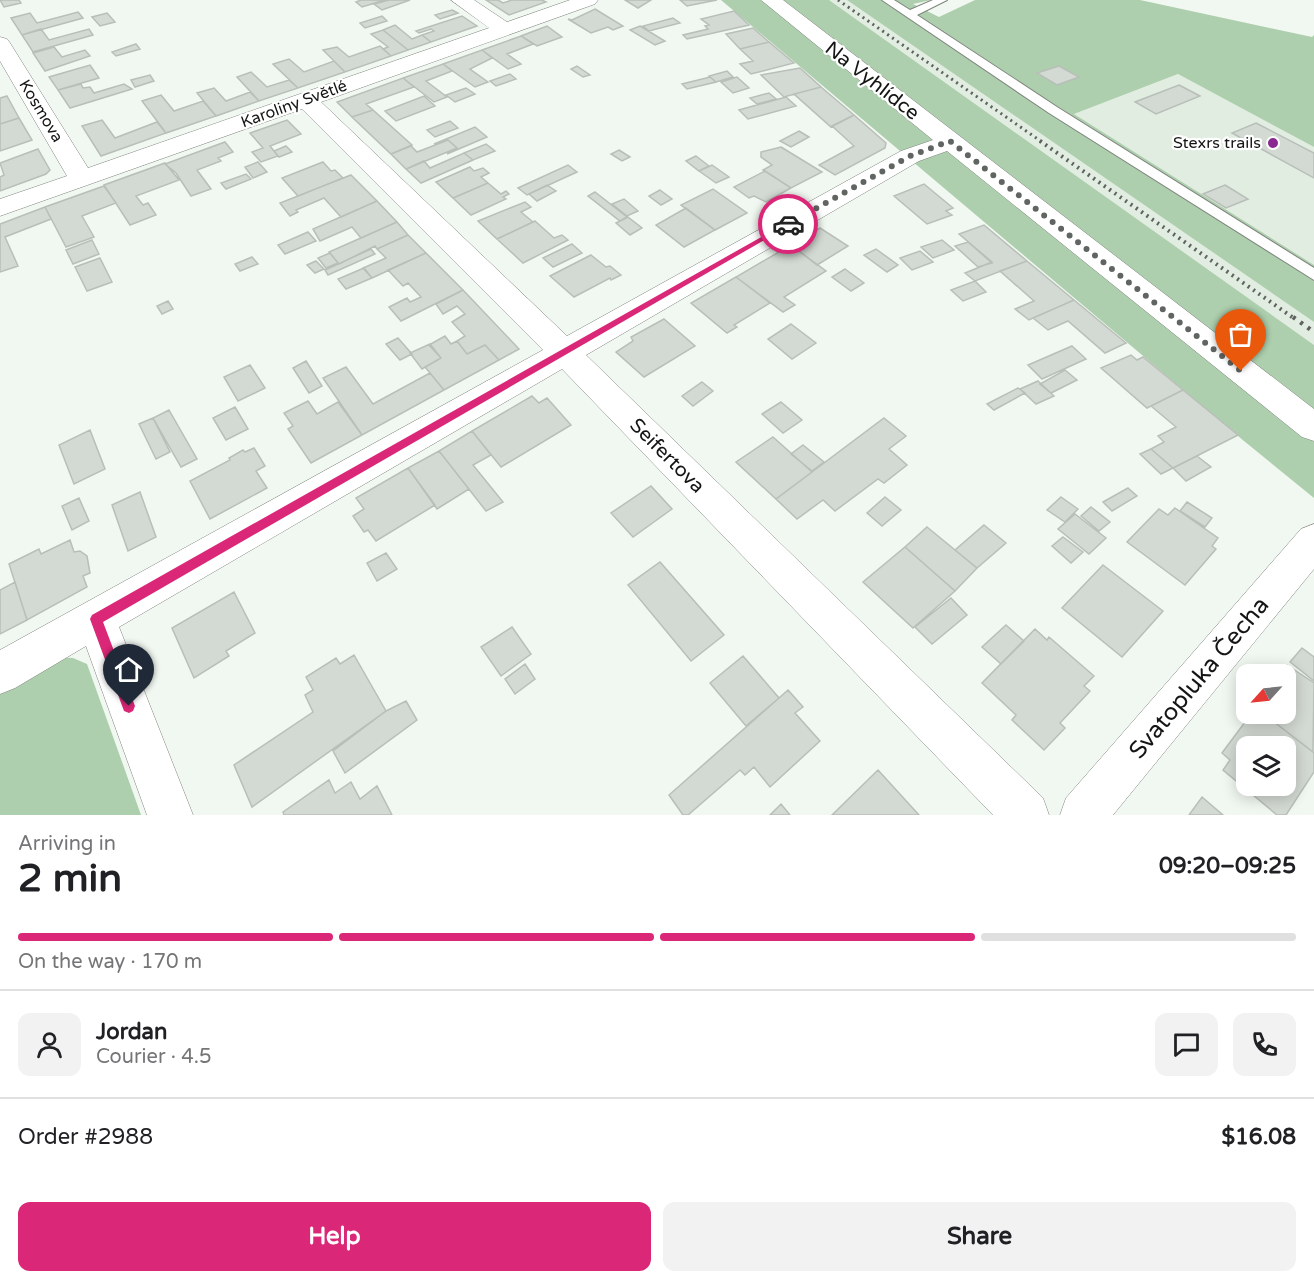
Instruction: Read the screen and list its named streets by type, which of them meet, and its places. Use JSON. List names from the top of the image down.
{
  "streets": {
    "street": [
      "Na Vyhlídce",
      "Karoliny Světlé",
      "Kosmova",
      "Seifertova",
      "Svatopluka Čecha"
    ]
  },
  "crossings": [
    ["Karoliny Světlé", "Kosmova"],
    ["Karoliny Světlé", "Seifertova"]
  ],
  "places": ["Stexrs trails"],
  "north": "bottom left",
  "page": {
    "heading": ["2 min", "Arriving in", "09:20–09:25"],
    "panel": [
      "Jordan",
      "Courier · 4.5",
      "Order #2988",
      "$16.08"
    ],
    "bar": "On the way · 170 m",
    "buttons": ["Help", "Share"]
  }
}
